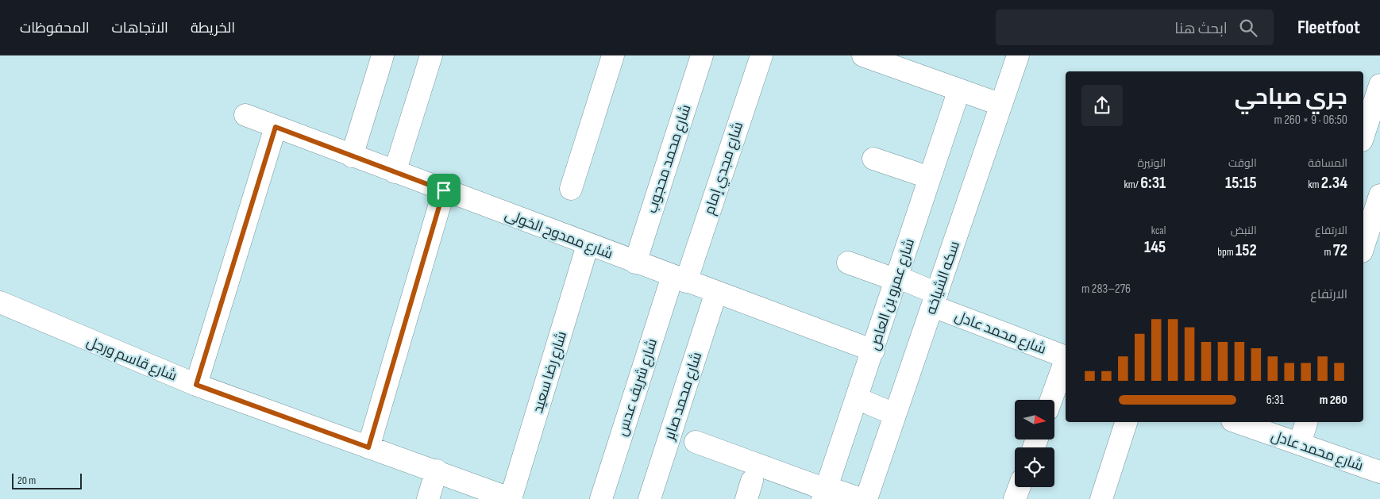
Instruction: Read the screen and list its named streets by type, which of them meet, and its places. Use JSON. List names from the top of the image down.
{
  "streets": {
    "street": [
      "شارع محمد محجوب",
      "شارع مجدي إمام",
      "شارع ممدوح الخولى",
      "سكه الشياخه",
      "شارع عمرو بن العاص",
      "شارع محمد عادل",
      "شارع قاسم ورجل",
      "شارع رضا سعيد",
      "شارع شريف عدس",
      "شارع محمد صابر"
    ]
  },
  "crossings": [
    ["شارع محمد محجوب", "شارع ممدوح الخولى"],
    ["شارع مجدي إمام", "شارع ممدوح الخولى"],
    ["شارع مجدي إمام", "شارع شريف عدس"],
    ["شارع ممدوح الخولى", "شارع عمرو بن العاص"],
    ["شارع ممدوح الخولى", "شارع رضا سعيد"],
    ["شارع ممدوح الخولى", "شارع شريف عدس"],
    ["شارع ممدوح الخولى", "شارع محمد صابر"],
    ["سكه الشياخه", "شارع محمد عادل"],
    ["شارع عمرو بن العاص", "شارع محمد عادل"],
    ["شارع قاسم ورجل", "شارع رضا سعيد"]
  ],
  "scale_bar": "20 m",
  "north": "right",
  "page": {
    "header": "Fleetfoot",
    "search": "ابحث هنا",
    "nav": ["الخريطة", "الاتجاهات", "المحفوظات"],
    "heading": ["جري صباحي", "06:50 · 9 × 260 m"],
    "stats": [
      ["المسافة", "2.34 km"],
      ["الوقت", "15:15"],
      ["الوتيرة", "6:31 /km"],
      ["الارتفاع", "72 m"],
      ["النبض", "152 bpm"],
      ["kcal", "145"]
    ],
    "chart": ["الارتفاع", "276–283 m"],
    "list": [
      {
        "name": "260 m",
        "note": "6:31"
      }
    ],
    "scale": "20 m"
  }
}
